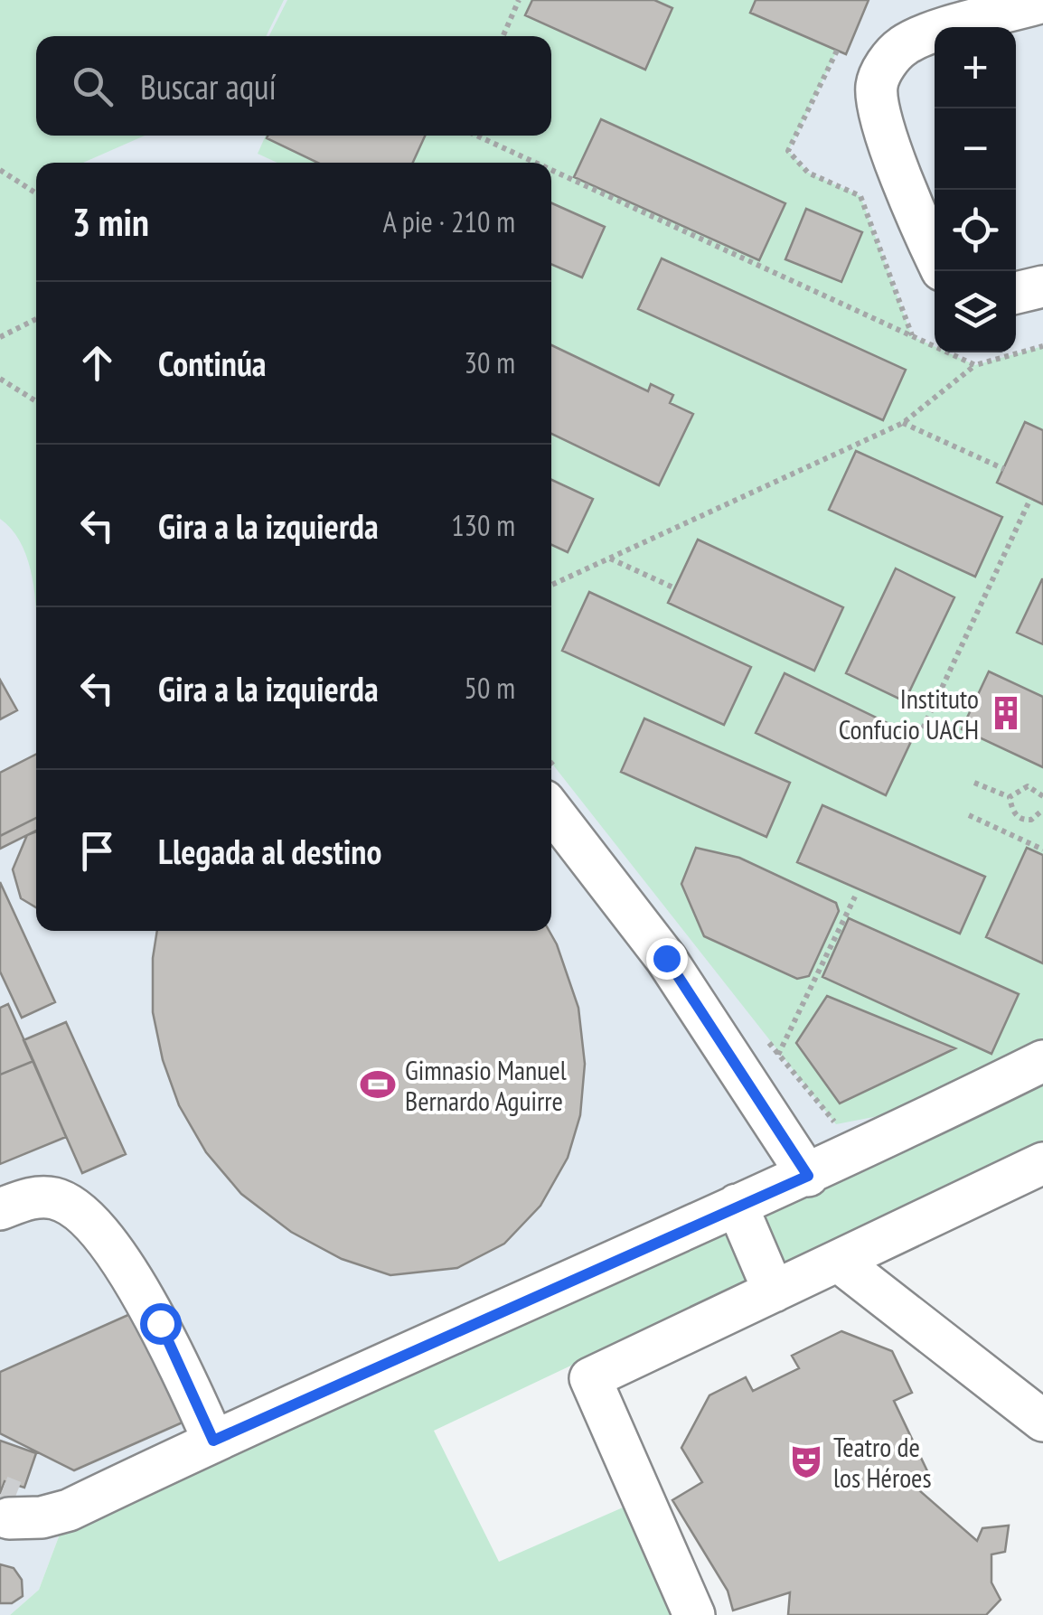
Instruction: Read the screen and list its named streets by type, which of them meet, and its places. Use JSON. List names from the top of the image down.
{
  "places": {
    "building": ["Instituto Confucio UACH"],
    "sports": ["Gimnasio Manuel Bernardo Aguirre"],
    "theatre": ["Teatro de los Héroes"]
  },
  "page": {
    "map_buttons": ["+", "−"],
    "search": "Buscar aquí",
    "heading": ["3 min", "A pie · 210 m"],
    "list": [
      ["Continúa", "30 m"],
      ["Gira a la izquierda", "130 m"],
      ["Gira a la izquierda", "50 m"],
      "Llegada al destino"
    ]
  }
}
